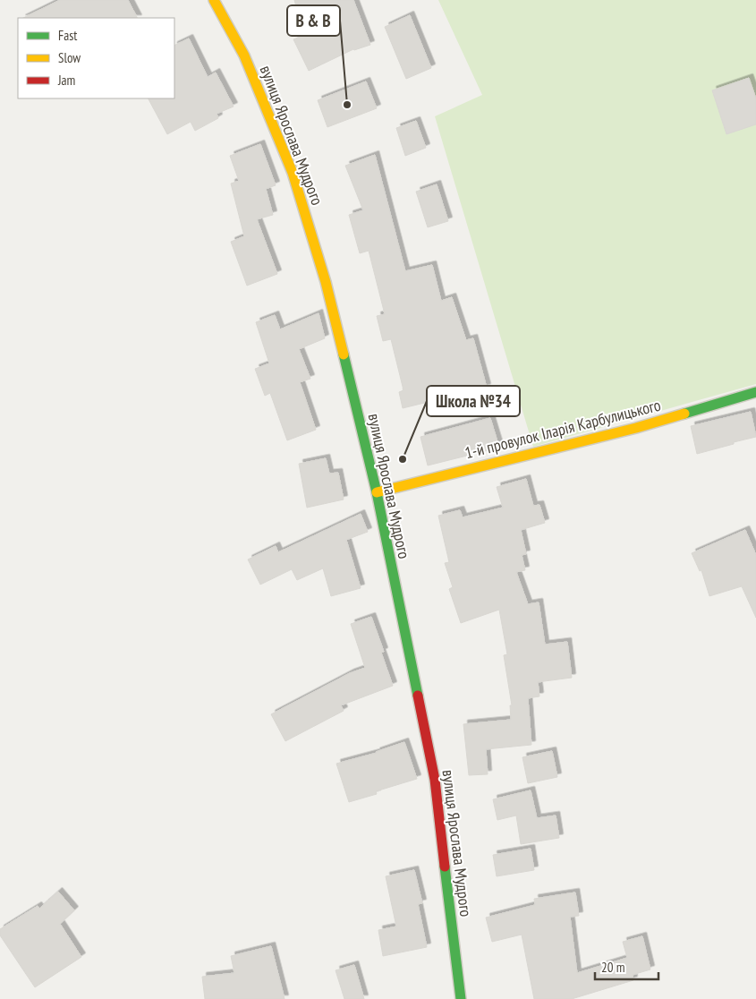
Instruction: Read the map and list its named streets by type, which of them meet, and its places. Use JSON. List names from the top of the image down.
{
  "streets": {
    "main road": ["вулиця Ярослава Мудрого", "1-й провулок Іларія Карбулицького"]
  },
  "crossings": [
    ["вулиця Ярослава Мудрого", "1-й провулок Іларія Карбулицького"]
  ],
  "places": ["B & B", "Школа №34"],
  "legend": ["Fast", "Slow", "Jam"],
  "scale_bar": "20 m"
}
